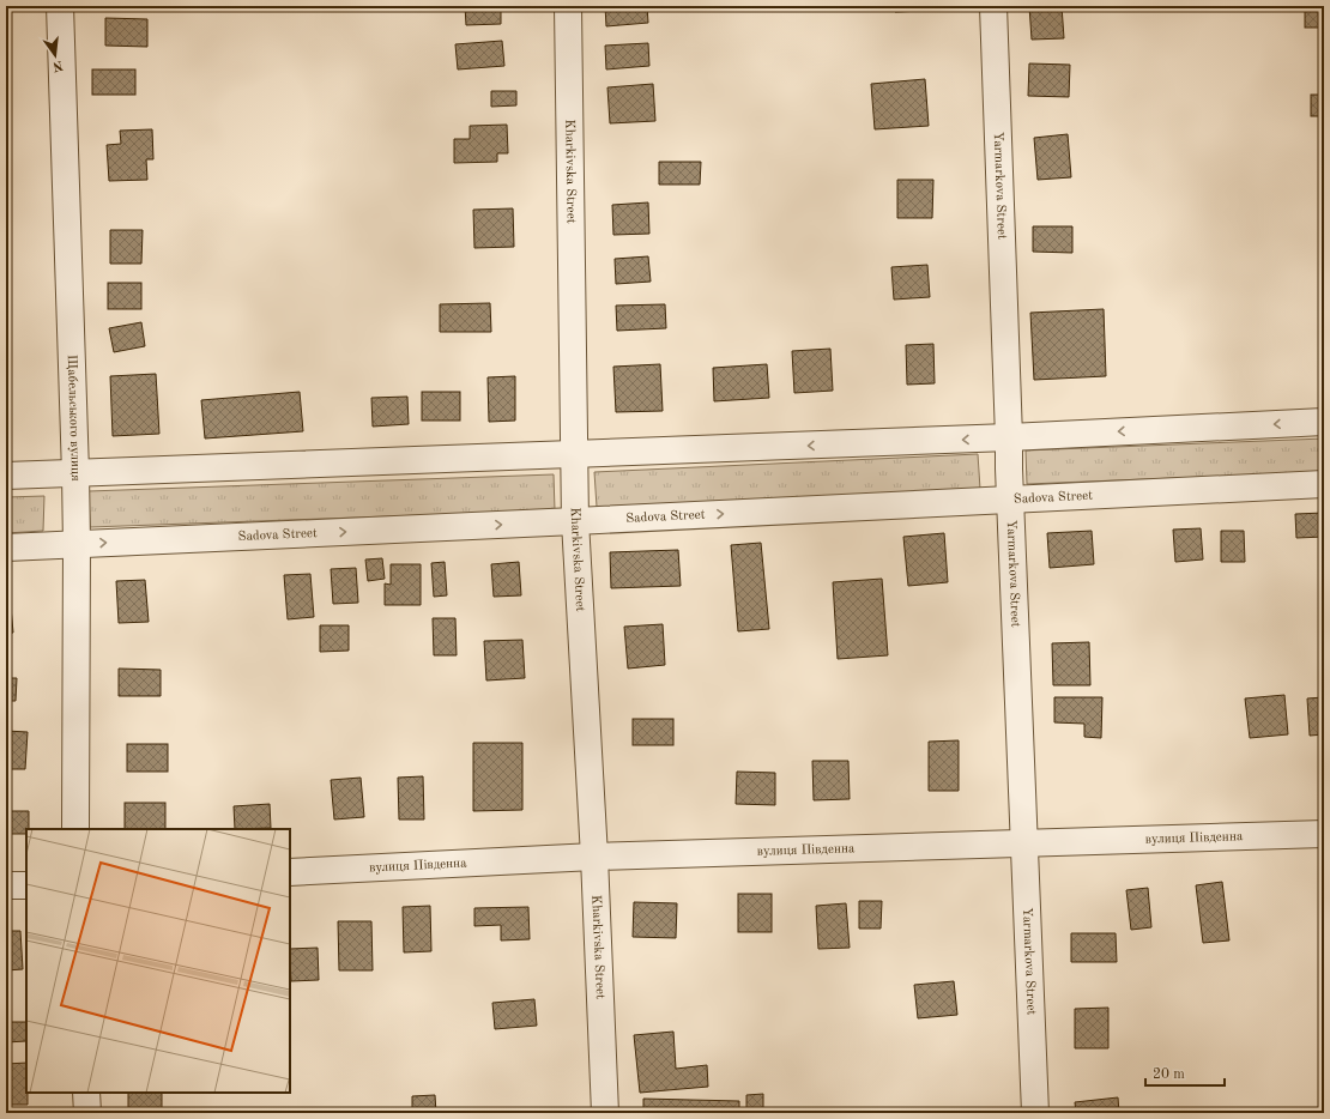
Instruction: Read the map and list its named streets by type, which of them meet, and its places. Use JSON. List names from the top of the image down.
{
  "streets": {
    "street": [
      "Kharkivska Street",
      "Yarmarkova Street",
      "Щабельського вулиця",
      "Sadova Street",
      "вулиця Південна"
    ]
  },
  "crossings": [
    ["Kharkivska Street", "Sadova Street"],
    ["Kharkivska Street", "вулиця Південна"],
    ["Yarmarkova Street", "Sadova Street"],
    ["Yarmarkova Street", "вулиця Південна"],
    ["Щабельського вулиця", "Sadova Street"]
  ],
  "scale_bar": "20 m",
  "north": "bottom"
}
